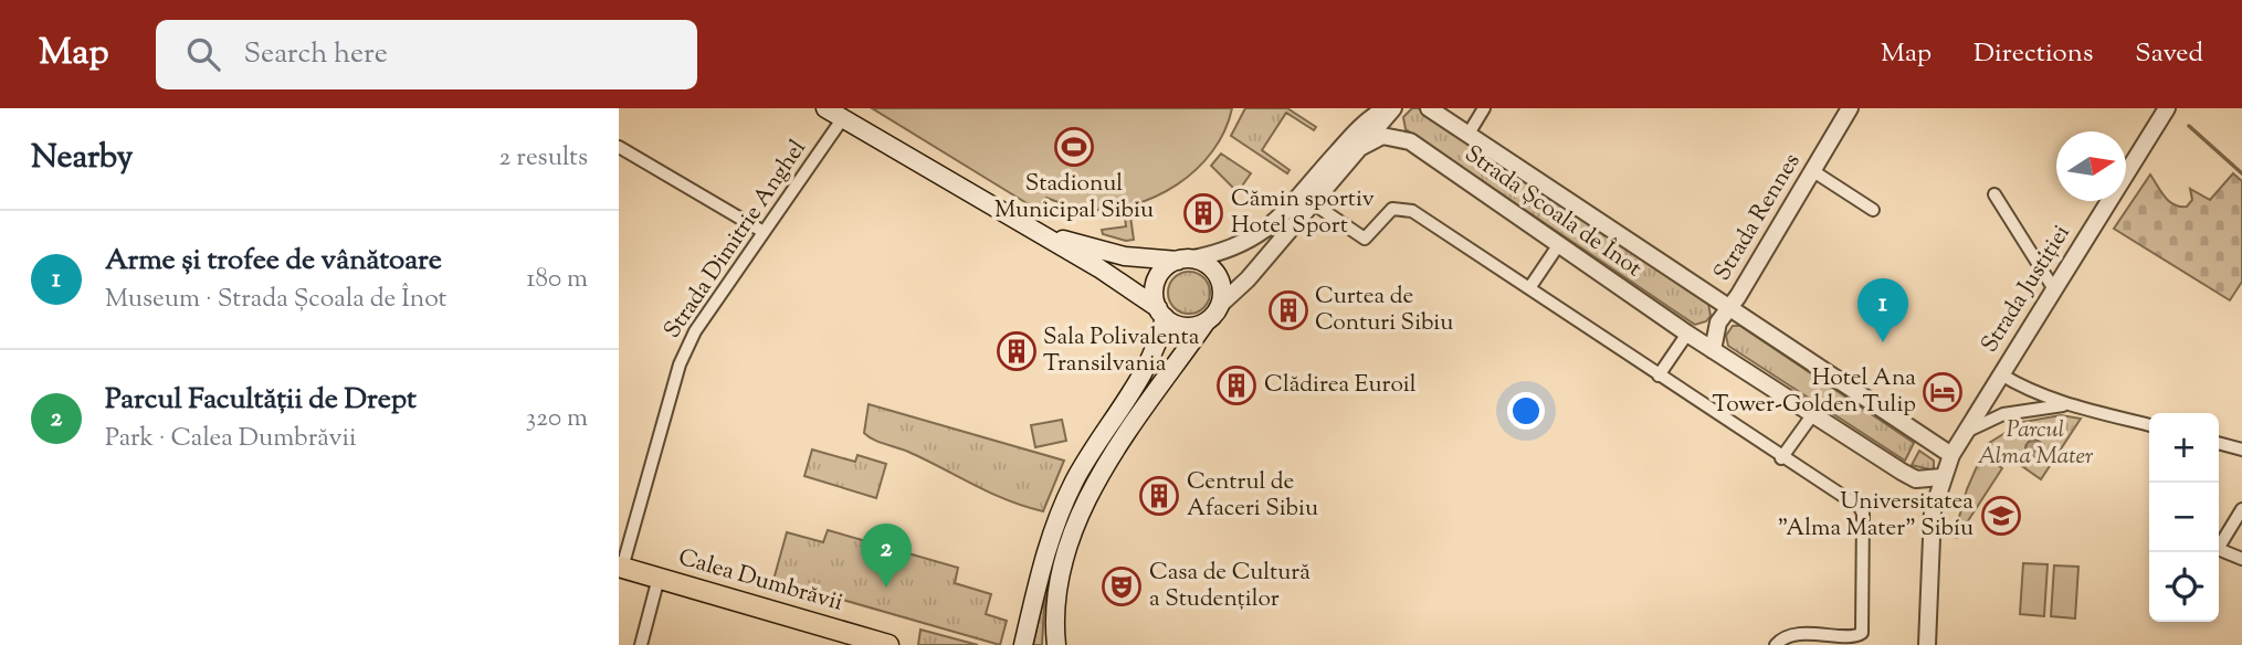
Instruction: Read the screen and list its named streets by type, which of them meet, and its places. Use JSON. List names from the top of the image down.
{
  "streets": {
    "main road": ["Calea Dumbrăvii"],
    "street": [
      "Strada Școala de Înot",
      "Strada Rennes",
      "Strada Dimitrie Anghel",
      "Strada Justiției"
    ]
  },
  "crossings": [
    ["Strada Școala de Înot", "Strada Rennes"],
    ["Strada Școala de Înot", "Strada Justiției"],
    ["Strada Dimitrie Anghel", "Calea Dumbrăvii"]
  ],
  "parks": ["Parcul Alma Mater"],
  "places": {
    "sports": ["Stadionul Municipal Sibiu"],
    "building": [
      "Cămin sportiv Hotel Sport",
      "Curtea de Conturi Sibiu",
      "Sala Polivalenta Transilvania",
      "Clădirea Euroil",
      "Centrul de Afaceri Sibiu"
    ],
    "hotel": ["Hotel Ana Tower-Golden Tulip"],
    "school or university": ["Universitatea \"Alma Mater\" Sibiu"],
    "theatre": ["Casa de Cultură a Studenților"]
  },
  "north": "right",
  "page": {
    "header": "Map",
    "search": "Search here",
    "nav": ["Map", "Directions", "Saved"],
    "heading": ["Nearby", "2 results"],
    "list": [
      {
        "mark": "1",
        "name": "Arme și trofee de vânătoare",
        "note": "Museum · Strada Școala de Înot",
        "value": "180 m"
      },
      {
        "mark": "2",
        "name": "Parcul Facultății de Drept",
        "note": "Park · Calea Dumbrăvii",
        "value": "320 m"
      }
    ],
    "pins": ["1", "2"],
    "map_buttons": ["+", "−"]
  }
}
